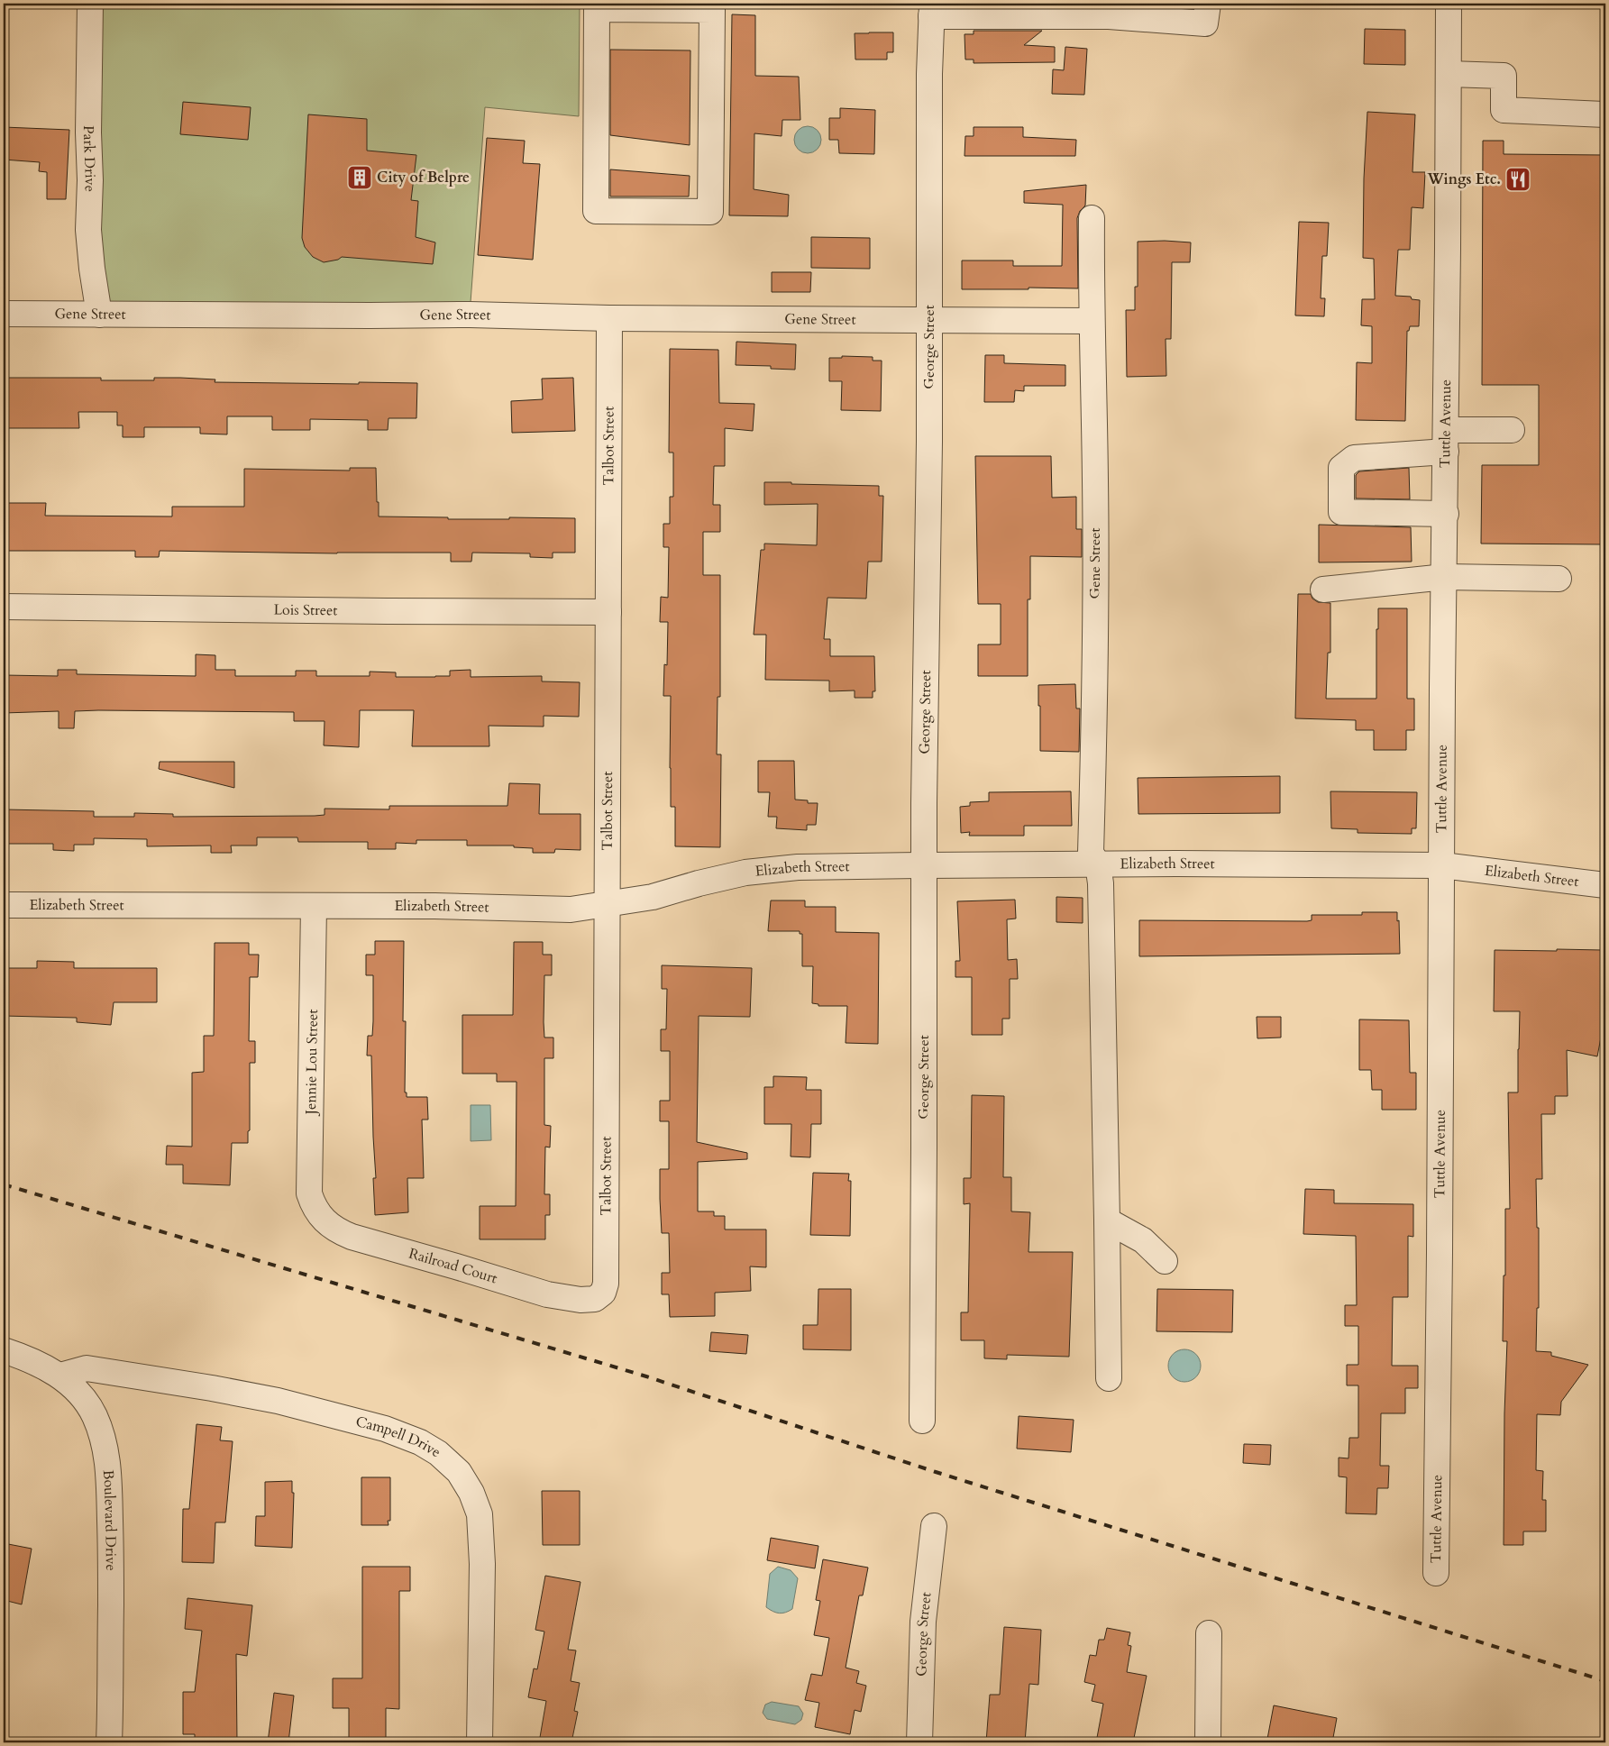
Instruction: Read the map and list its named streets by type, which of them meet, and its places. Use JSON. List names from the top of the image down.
{
  "streets": {
    "street": [
      "Park Drive",
      "Gene Street",
      "George Street",
      "Tuttle Avenue",
      "Talbot Street",
      "Lois Street",
      "Elizabeth Street",
      "Jennie Lou Street",
      "Railroad Court",
      "Campell Drive",
      "Boulevard Drive"
    ]
  },
  "crossings": [
    ["Park Drive", "Gene Street"],
    ["Gene Street", "George Street"],
    ["Gene Street", "Talbot Street"],
    ["Gene Street", "Elizabeth Street"],
    ["George Street", "Elizabeth Street"],
    ["Tuttle Avenue", "Elizabeth Street"],
    ["Talbot Street", "Lois Street"],
    ["Talbot Street", "Elizabeth Street"],
    ["Talbot Street", "Railroad Court"],
    ["Elizabeth Street", "Jennie Lou Street"],
    ["Jennie Lou Street", "Railroad Court"],
    ["Campell Drive", "Boulevard Drive"]
  ],
  "places": {
    "building": ["City of Belpre"],
    "restaurant": ["Wings Etc."]
  }
}
